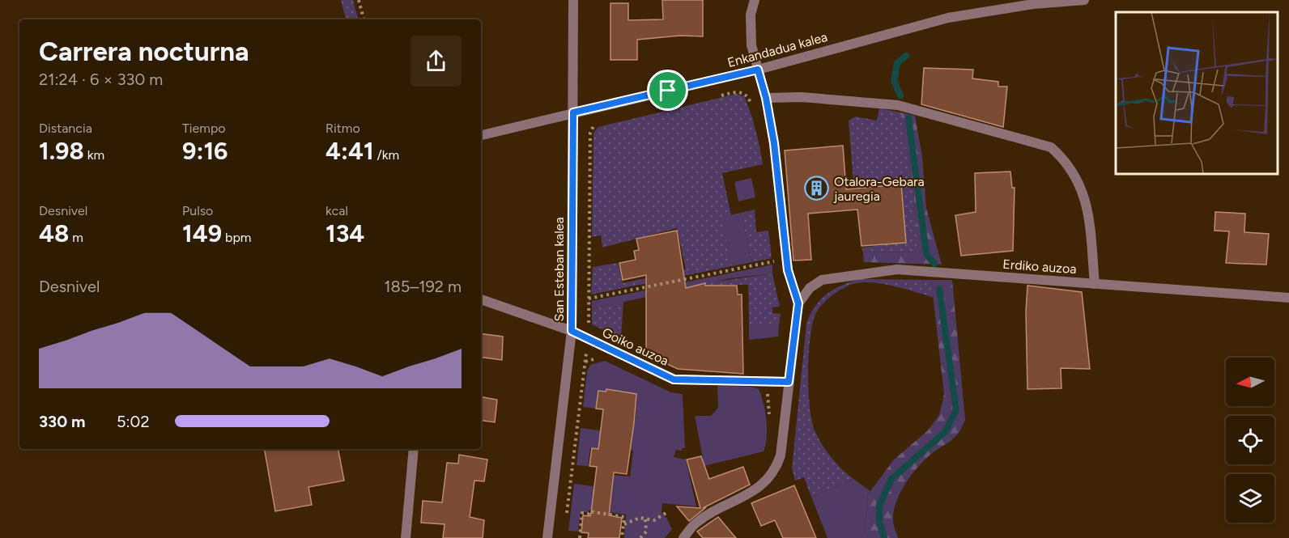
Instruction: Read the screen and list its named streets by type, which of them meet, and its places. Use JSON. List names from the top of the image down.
{
  "streets": {
    "street": [
      "Enkandadua kalea",
      "Erdiko auzoa",
      "San Esteban kalea",
      "Goiko auzoa"
    ]
  },
  "crossings": [
    ["Enkandadua kalea", "San Esteban kalea"],
    ["San Esteban kalea", "Goiko auzoa"]
  ],
  "places": {
    "building": ["Otalora-Gebara jauregia"]
  },
  "north": "left",
  "page": {
    "heading": ["Carrera nocturna", "21:24 · 6 × 330 m"],
    "stats": [
      ["Distancia", "1.98 km"],
      ["Tiempo", "9:16"],
      ["Ritmo", "4:41 /km"],
      ["Desnivel", "48 m"],
      ["Pulso", "149 bpm"],
      ["kcal", "134"]
    ],
    "chart": ["Desnivel", "185–192 m"],
    "list": [
      {
        "name": "330 m",
        "note": "5:02"
      }
    ]
  }
}
